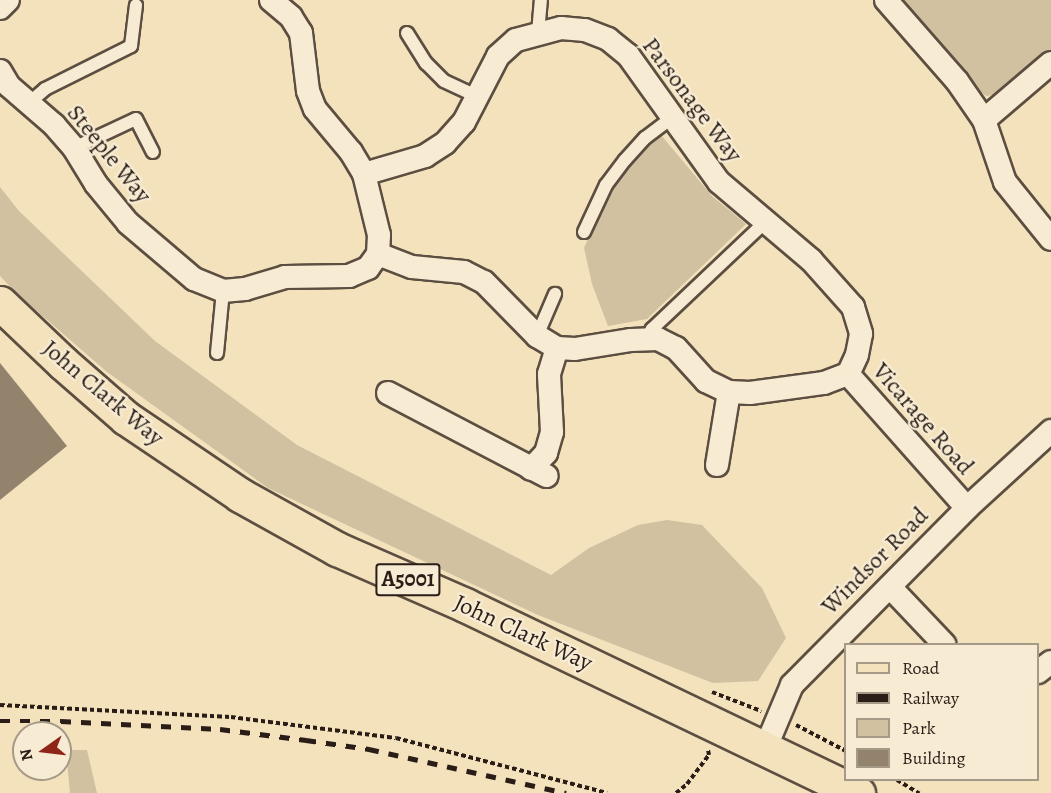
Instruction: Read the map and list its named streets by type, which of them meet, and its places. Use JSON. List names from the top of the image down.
{
  "streets": {
    "main road": ["John Clark Way", "A5001"],
    "street": [
      "Parsonage Way",
      "Steeple Way",
      "Vicarage Road",
      "Windsor Road"
    ]
  },
  "crossings": [
    ["Parsonage Way", "Vicarage Road"],
    ["John Clark Way", "Windsor Road"],
    ["Vicarage Road", "Windsor Road"]
  ],
  "legend": [
    "Road",
    "Railway",
    "Park",
    "Building"
  ],
  "north": "left"
}
